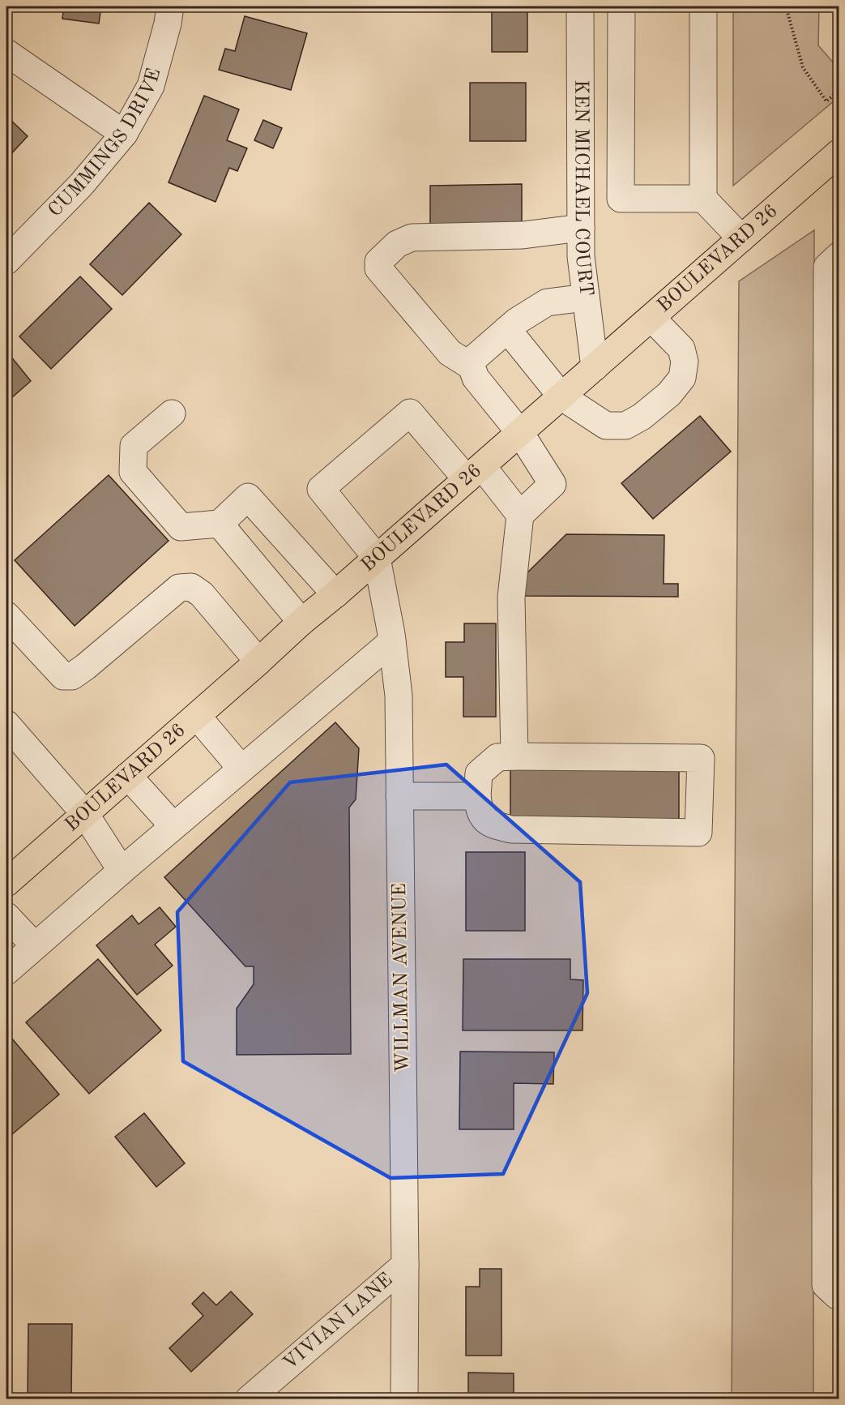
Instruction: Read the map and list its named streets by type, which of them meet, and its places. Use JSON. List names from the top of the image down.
{
  "streets": {
    "main road": ["BOULEVARD 26"],
    "street": [
      "CUMMINGS DRIVE",
      "KEN MICHAEL COURT",
      "WILLMAN AVENUE",
      "VIVIAN LANE"
    ]
  },
  "crossings": [
    ["KEN MICHAEL COURT", "BOULEVARD 26"],
    ["BOULEVARD 26", "WILLMAN AVENUE"],
    ["WILLMAN AVENUE", "VIVIAN LANE"]
  ]
}
